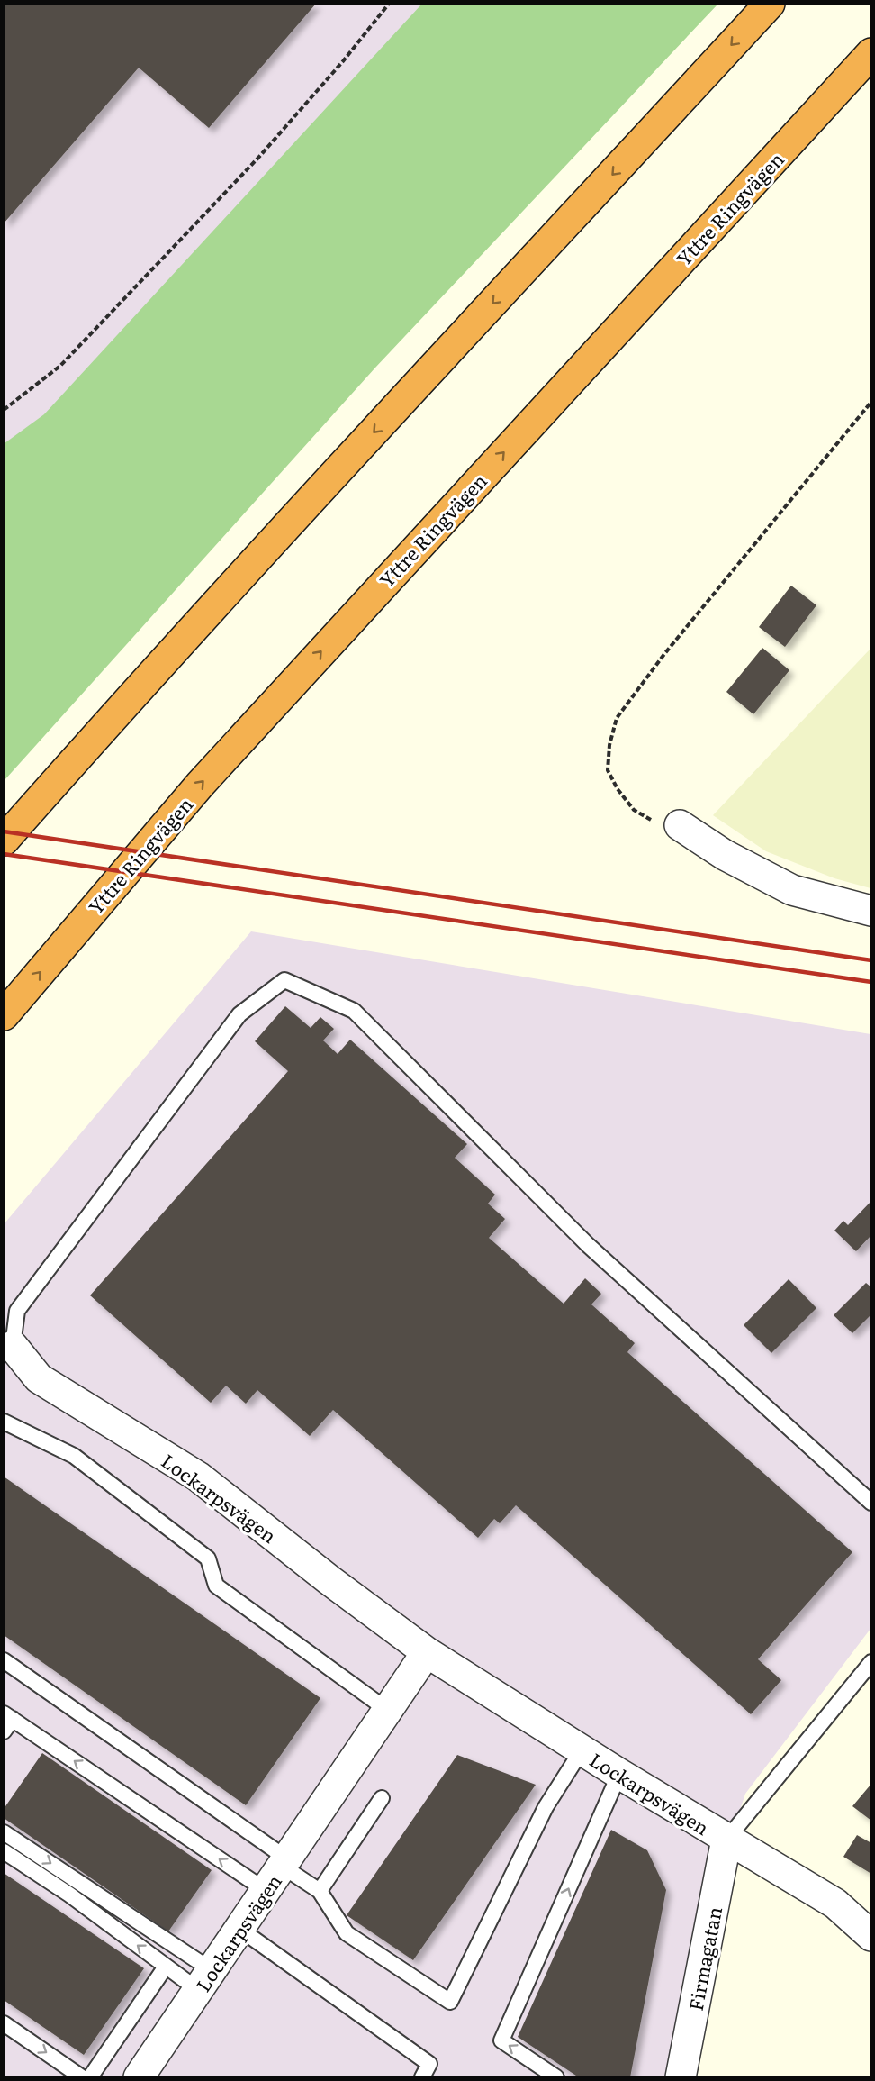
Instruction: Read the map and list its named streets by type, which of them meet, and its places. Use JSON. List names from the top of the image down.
{
  "streets": {
    "highway": ["Yttre Ringvägen"],
    "street": ["Lockarpsvägen", "Firmagatan"]
  },
  "crossings": [
    ["Lockarpsvägen", "Firmagatan"]
  ]
}
